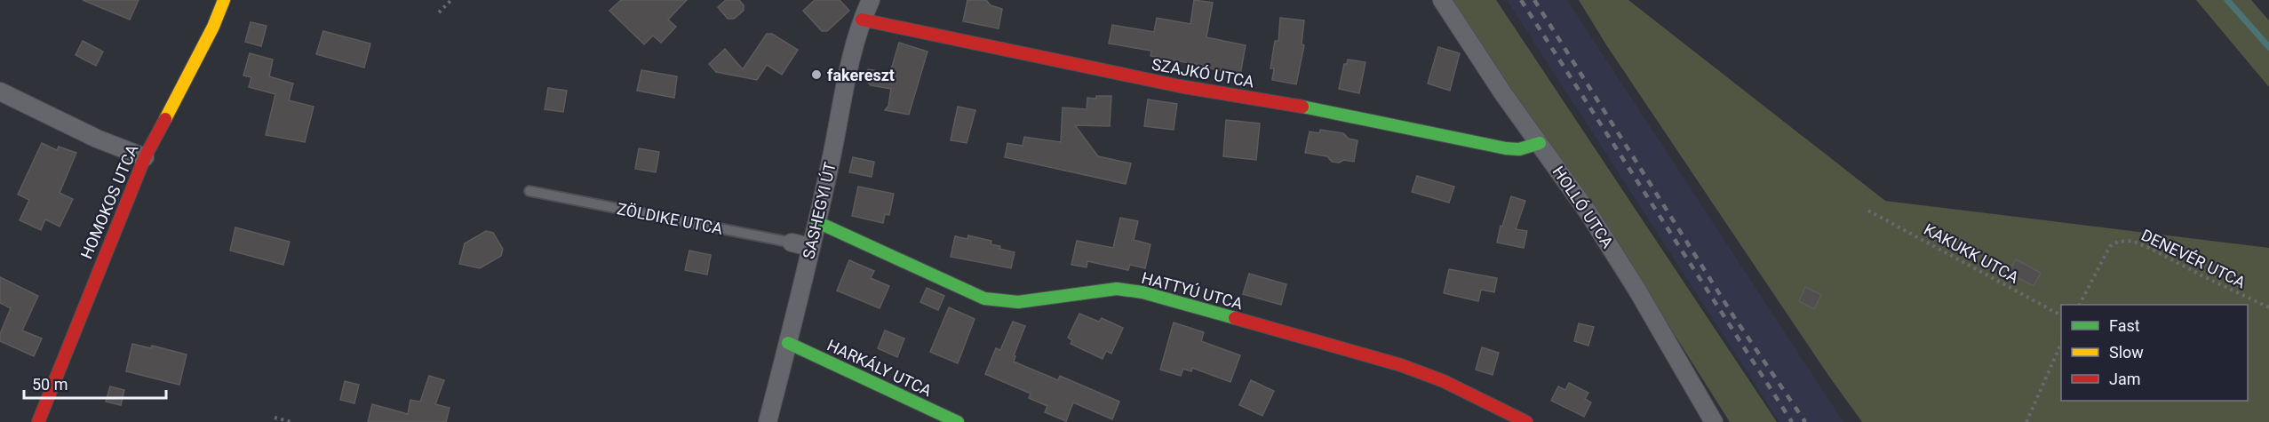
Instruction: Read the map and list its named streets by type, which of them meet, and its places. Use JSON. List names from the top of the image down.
{
  "streets": {
    "street": [
      "SZAJKÓ UTCA",
      "HOMOKOS UTCA",
      "HOLLÓ UTCA",
      "SASHEGYI ÚT",
      "ZÖLDIKE UTCA",
      "HATTYÚ UTCA",
      "HARKÁLY UTCA"
    ],
    "path": ["KAKUKK UTCA", "DENEVÉR UTCA"]
  },
  "crossings": [
    ["SZAJKÓ UTCA", "HOLLÓ UTCA"],
    ["SZAJKÓ UTCA", "SASHEGYI ÚT"],
    ["SASHEGYI ÚT", "ZÖLDIKE UTCA"],
    ["SASHEGYI ÚT", "HATTYÚ UTCA"],
    ["SASHEGYI ÚT", "HARKÁLY UTCA"]
  ],
  "places": ["fakereszt"],
  "legend": ["Fast", "Slow", "Jam"],
  "scale_bar": "50 m"
}
